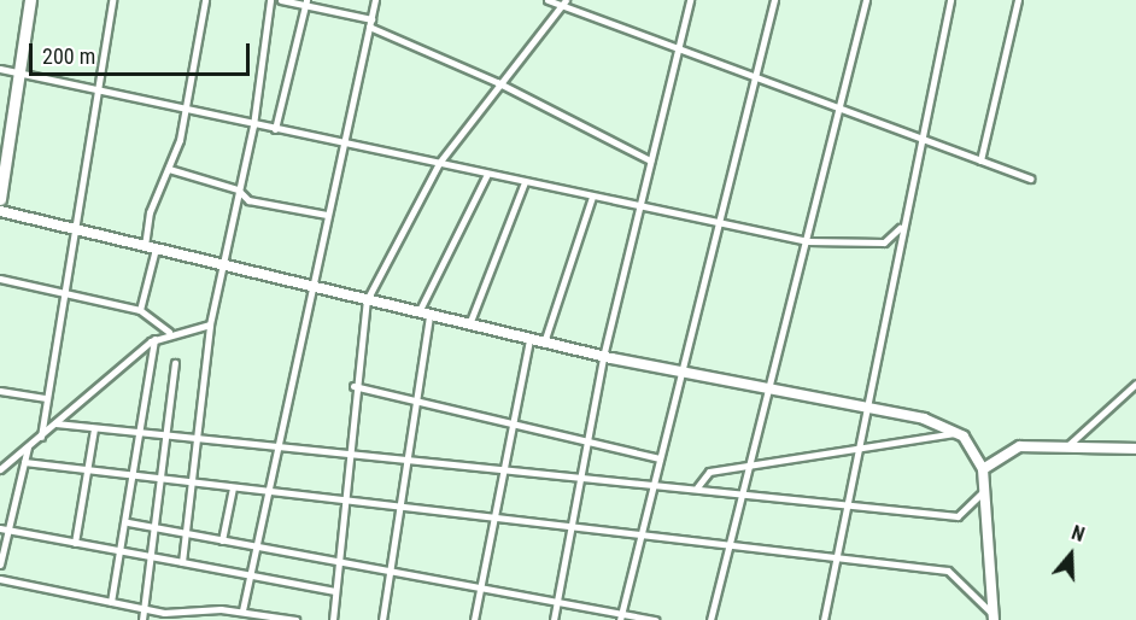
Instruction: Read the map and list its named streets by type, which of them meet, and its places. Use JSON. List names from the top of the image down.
{
  "scale_bar": "200 m",
  "north": "top"
}
